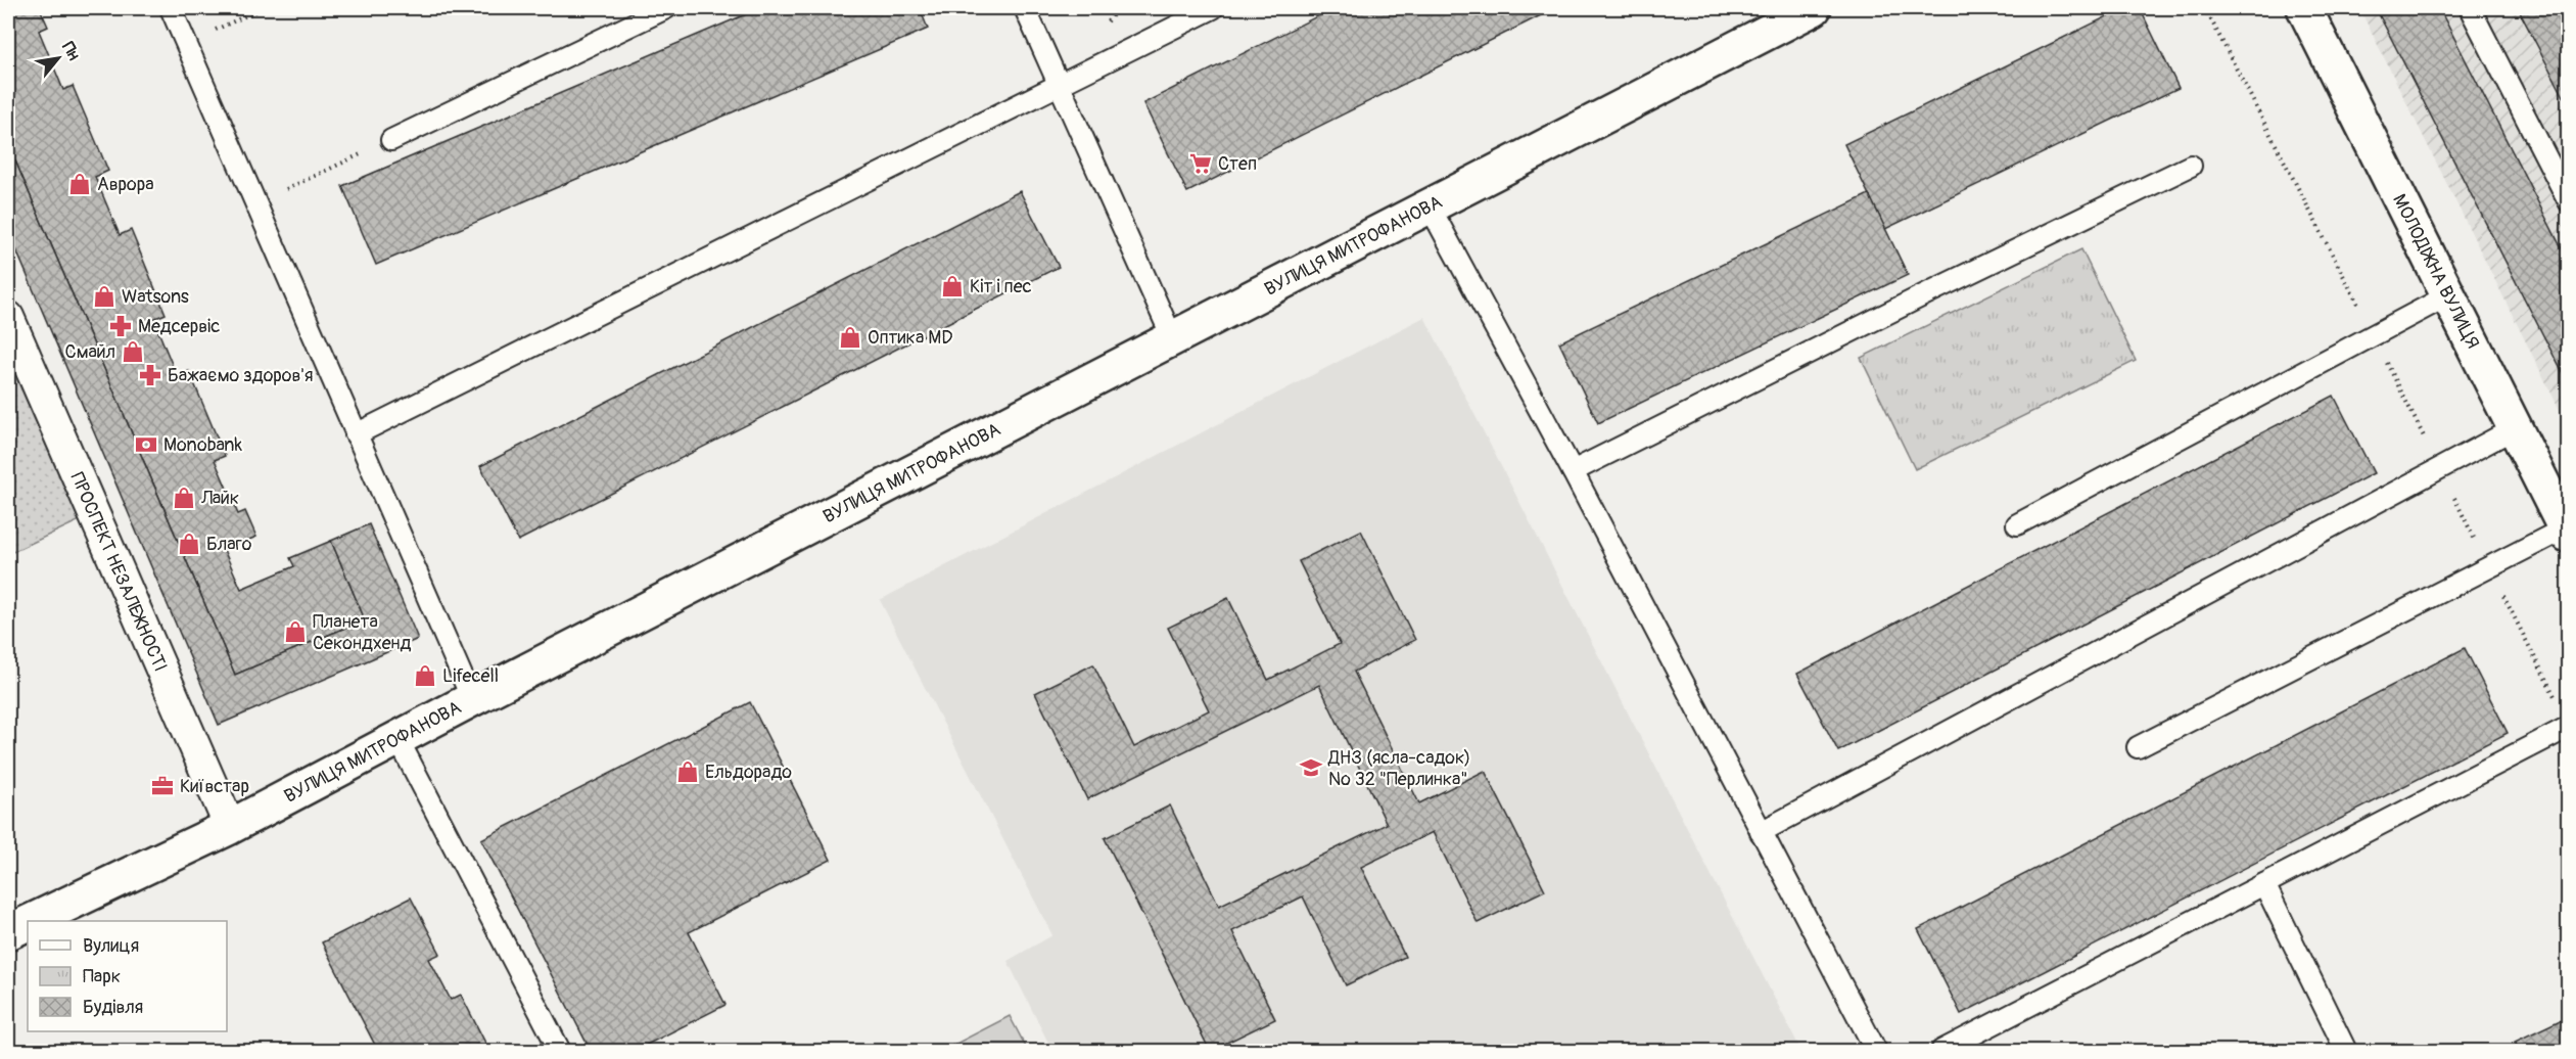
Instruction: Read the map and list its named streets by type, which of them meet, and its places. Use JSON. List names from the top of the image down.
{
  "streets": {
    "street": ["ВУЛИЦЯ МИТРОФАНОВА", "МОЛОДІЖНА ВУЛИЦЯ", "ПРОСПЕКТ НЕЗАЛЕЖНОСТІ"]
  },
  "crossings": [
    ["ВУЛИЦЯ МИТРОФАНОВА", "ПРОСПЕКТ НЕЗАЛЕЖНОСТІ"]
  ],
  "places": {
    "supermarket": ["Степ"],
    "shop": [
      "Аврора",
      "Кіт і пес",
      "Watsons",
      "Оптика MD",
      "Смайл",
      "Лайк",
      "Благо",
      "Планета Секондхенд",
      "Lifecell",
      "Ельдорадо"
    ],
    "pharmacy": ["Медсервіс", "Бажаємо здоров'я"],
    "bank": ["Monobank"],
    "school or university": ["ДНЗ (ясла-садок) № 32 \"Перлинка\""],
    "office": ["Київстар"]
  },
  "legend": ["Вулиця", "Парк", "Будівля"],
  "north": "top right"
}
